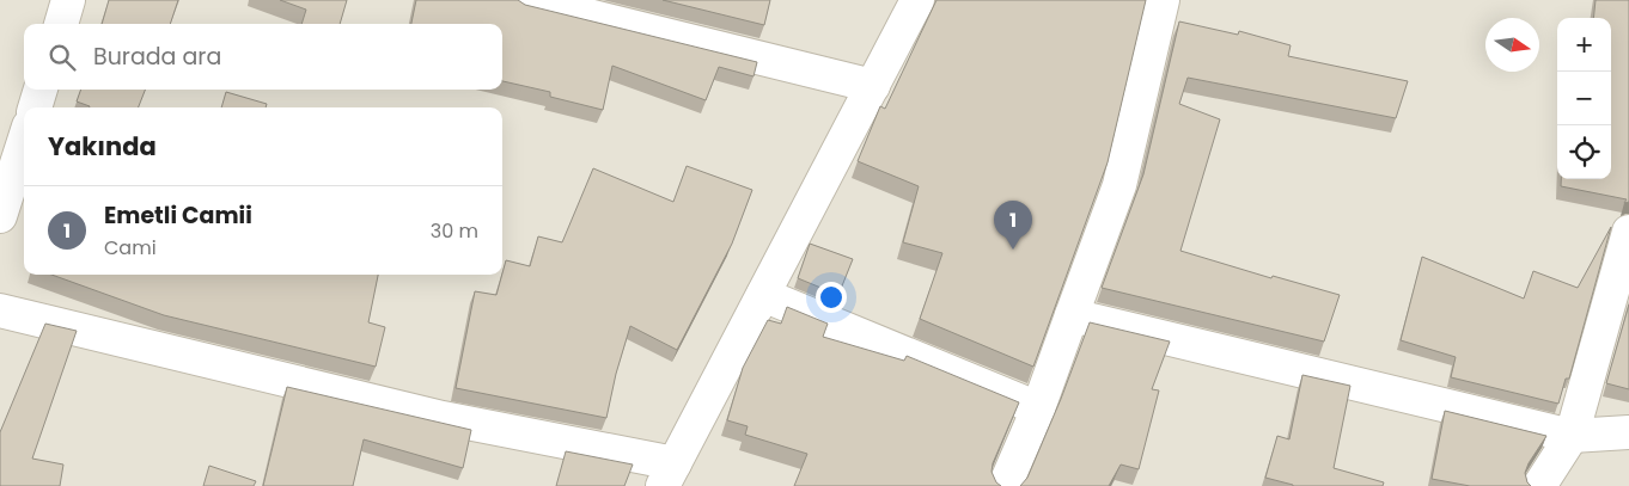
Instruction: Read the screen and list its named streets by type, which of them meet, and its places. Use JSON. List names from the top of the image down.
{
  "north": "right",
  "page": {
    "map_buttons": ["+", "−"],
    "search": "Burada ara",
    "heading": "Yakında",
    "list": [
      {
        "mark": "1",
        "name": "Emetli Camii",
        "note": "Cami",
        "value": "30 m"
      }
    ],
    "pins": "1"
  }
}
